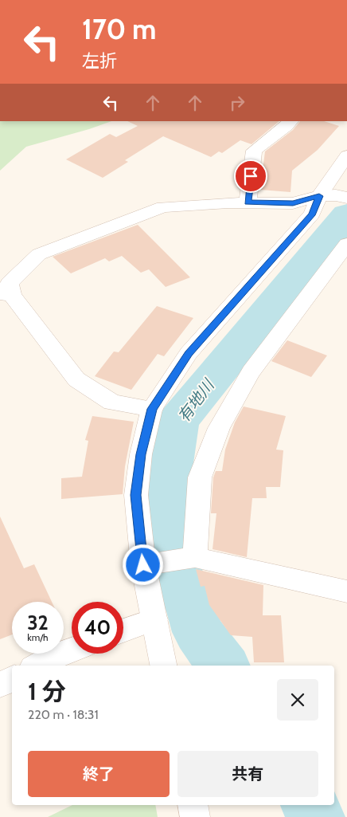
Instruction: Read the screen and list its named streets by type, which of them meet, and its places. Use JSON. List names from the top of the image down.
{
  "water": ["有地川"],
  "page": {
    "turn": ["170 m", "左折"],
    "speed": "32 km/h",
    "limit": "40",
    "heading": ["1 分", "220 m · 18:31"],
    "buttons": ["終了", "共有"]
  }
}
